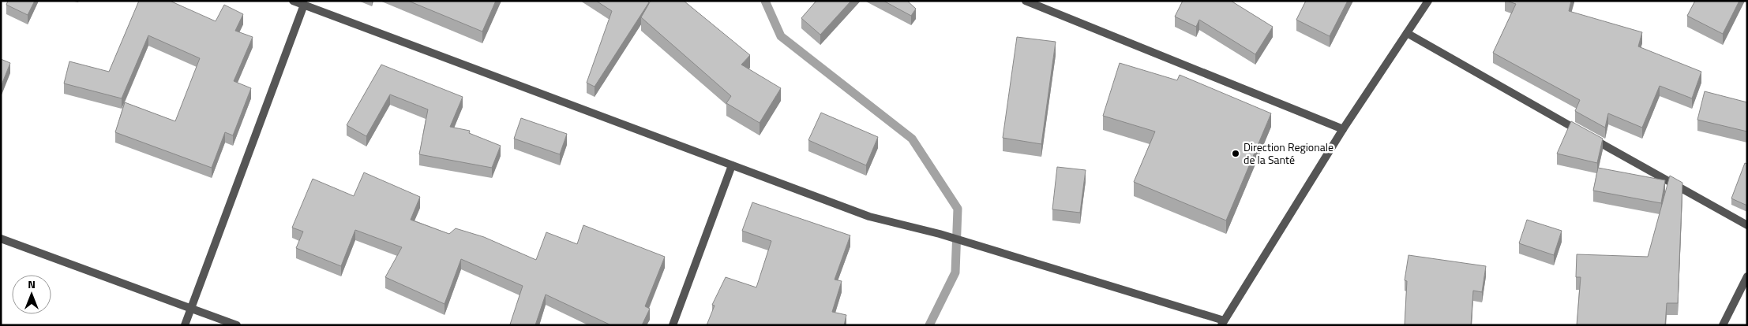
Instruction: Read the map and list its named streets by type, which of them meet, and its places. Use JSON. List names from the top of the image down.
{
  "places": ["Direction Regionale de la Santé"],
  "north": "top"
}
